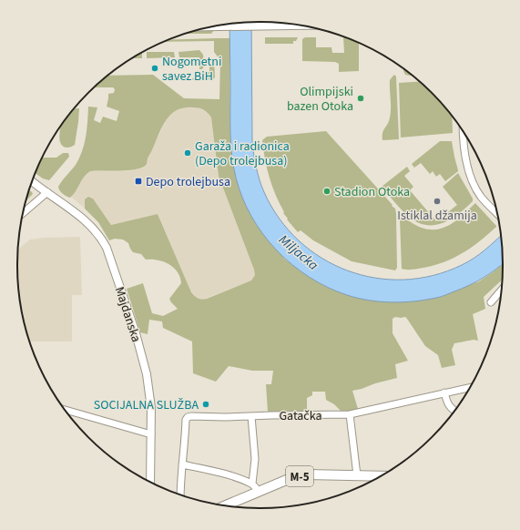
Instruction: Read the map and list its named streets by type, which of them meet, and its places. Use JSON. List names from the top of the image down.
{
  "streets": {
    "main road": ["M-5"],
    "street": ["Majdanska", "Gatačka"]
  },
  "water": ["Miljacka"],
  "places": {
    "other": [
      "Nogometni savez BiH",
      "Olimpijski bazen Otoka",
      "Garaža i radionica (Depo trolejbusa)",
      "Stadion Otoka",
      "Istiklal džamija",
      "SOCIJALNA SLUŽBA"
    ],
    "transit": ["Depo trolejbusa"]
  }
}
